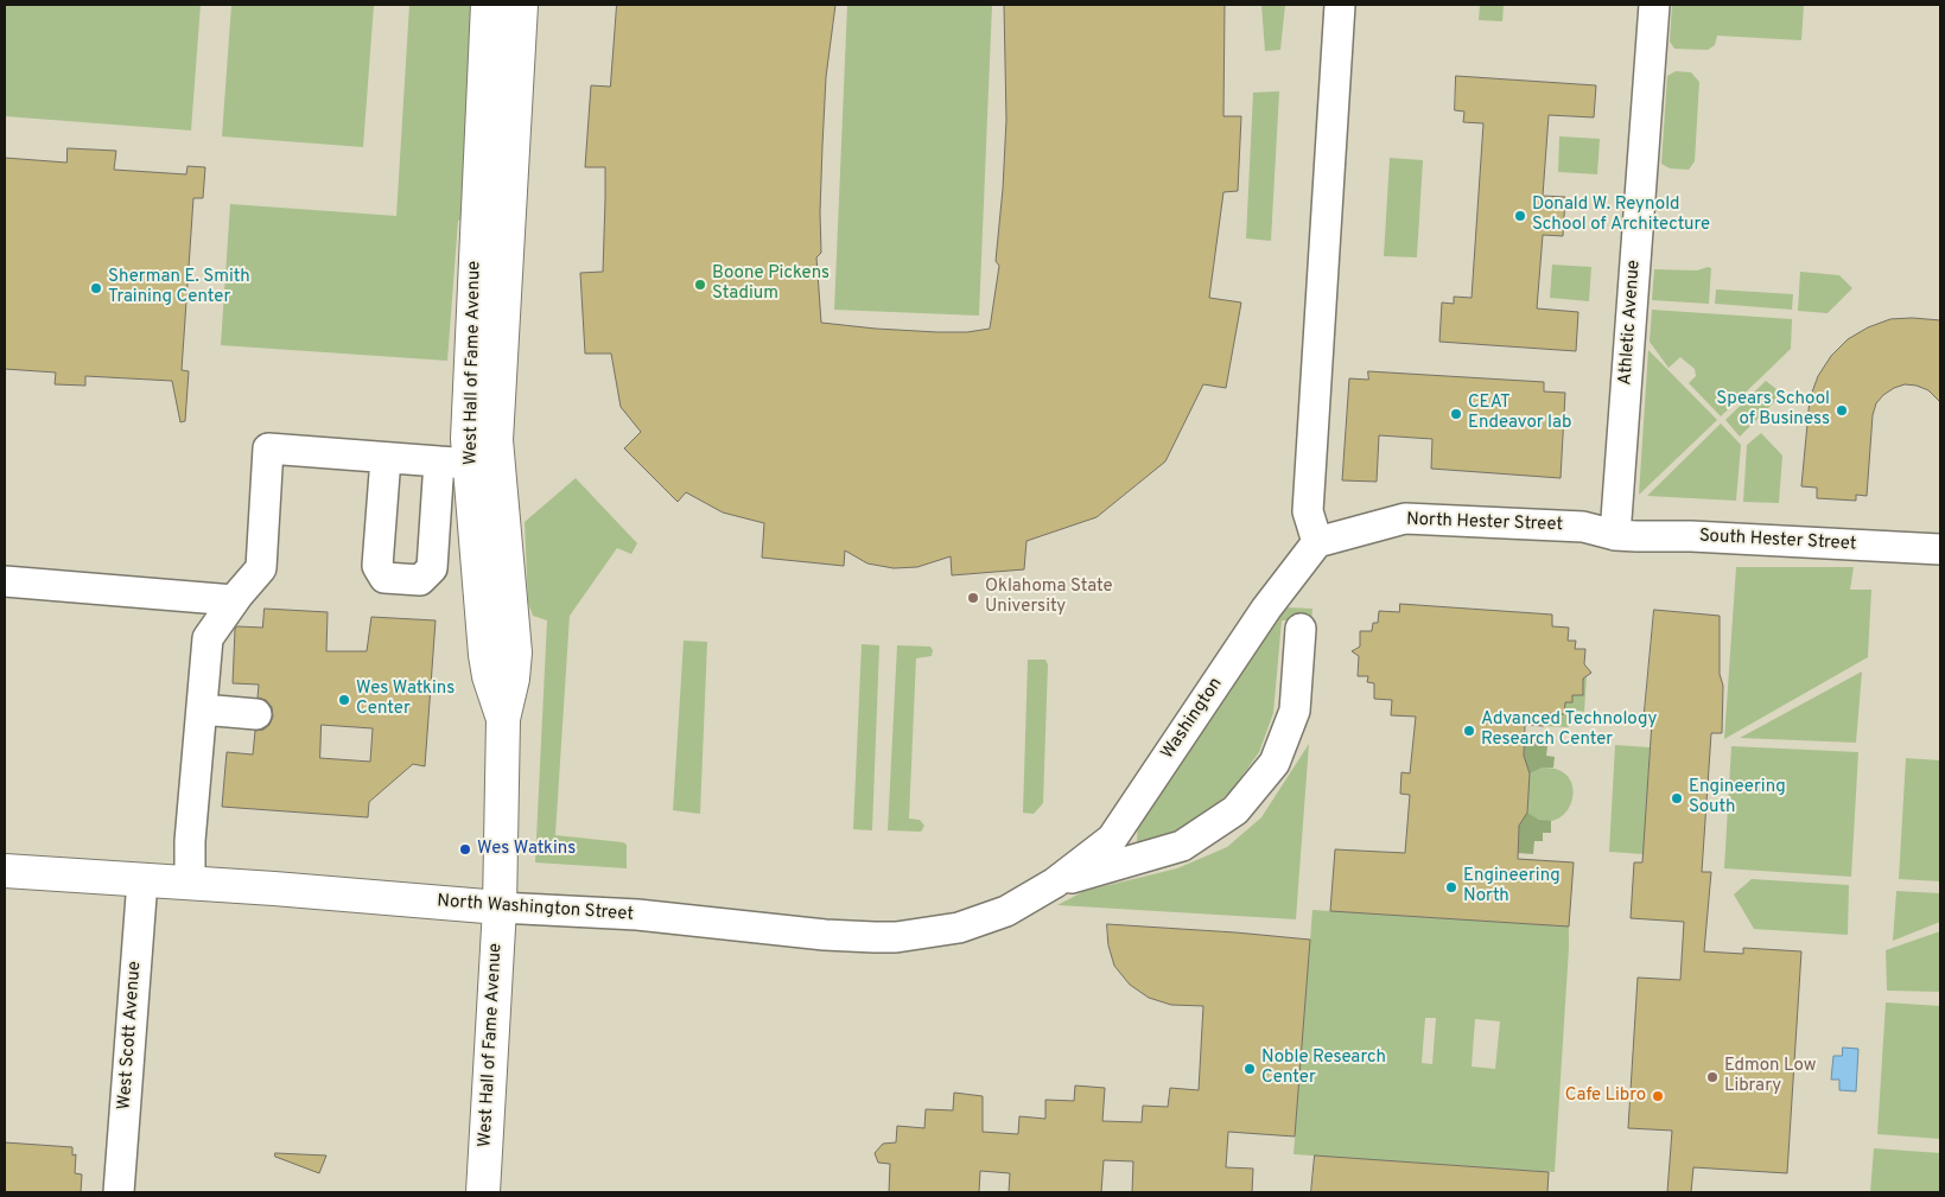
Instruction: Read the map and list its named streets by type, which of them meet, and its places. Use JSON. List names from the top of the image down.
{
  "streets": {
    "main road": ["West Hall of Fame Avenue", "North Washington Street"],
    "street": [
      "Athletic Avenue",
      "North Hester Street",
      "South Hester Street",
      "Washington",
      "West Scott Avenue"
    ]
  },
  "crossings": [
    ["Athletic Avenue", "North Hester Street"],
    ["Athletic Avenue", "South Hester Street"],
    ["West Hall of Fame Avenue", "North Washington Street"],
    ["North Hester Street", "South Hester Street"],
    ["North Hester Street", "Washington"],
    ["Washington", "North Washington Street"],
    ["North Washington Street", "West Scott Avenue"]
  ],
  "places": [
    "Donald W. Reynold School of Architecture",
    "Boone Pickens Stadium",
    "Sherman E. Smith Training Center",
    "Spears School of Business",
    "CEAT Endeavor lab",
    "Oklahoma State University",
    "Wes Watkins Center",
    "Advanced Technology Research Center",
    "Engineering South",
    "Wes Watkins",
    "Engineering North",
    "Noble Research Center",
    "Edmon Low Library",
    "Cafe Libro"
  ]
}
